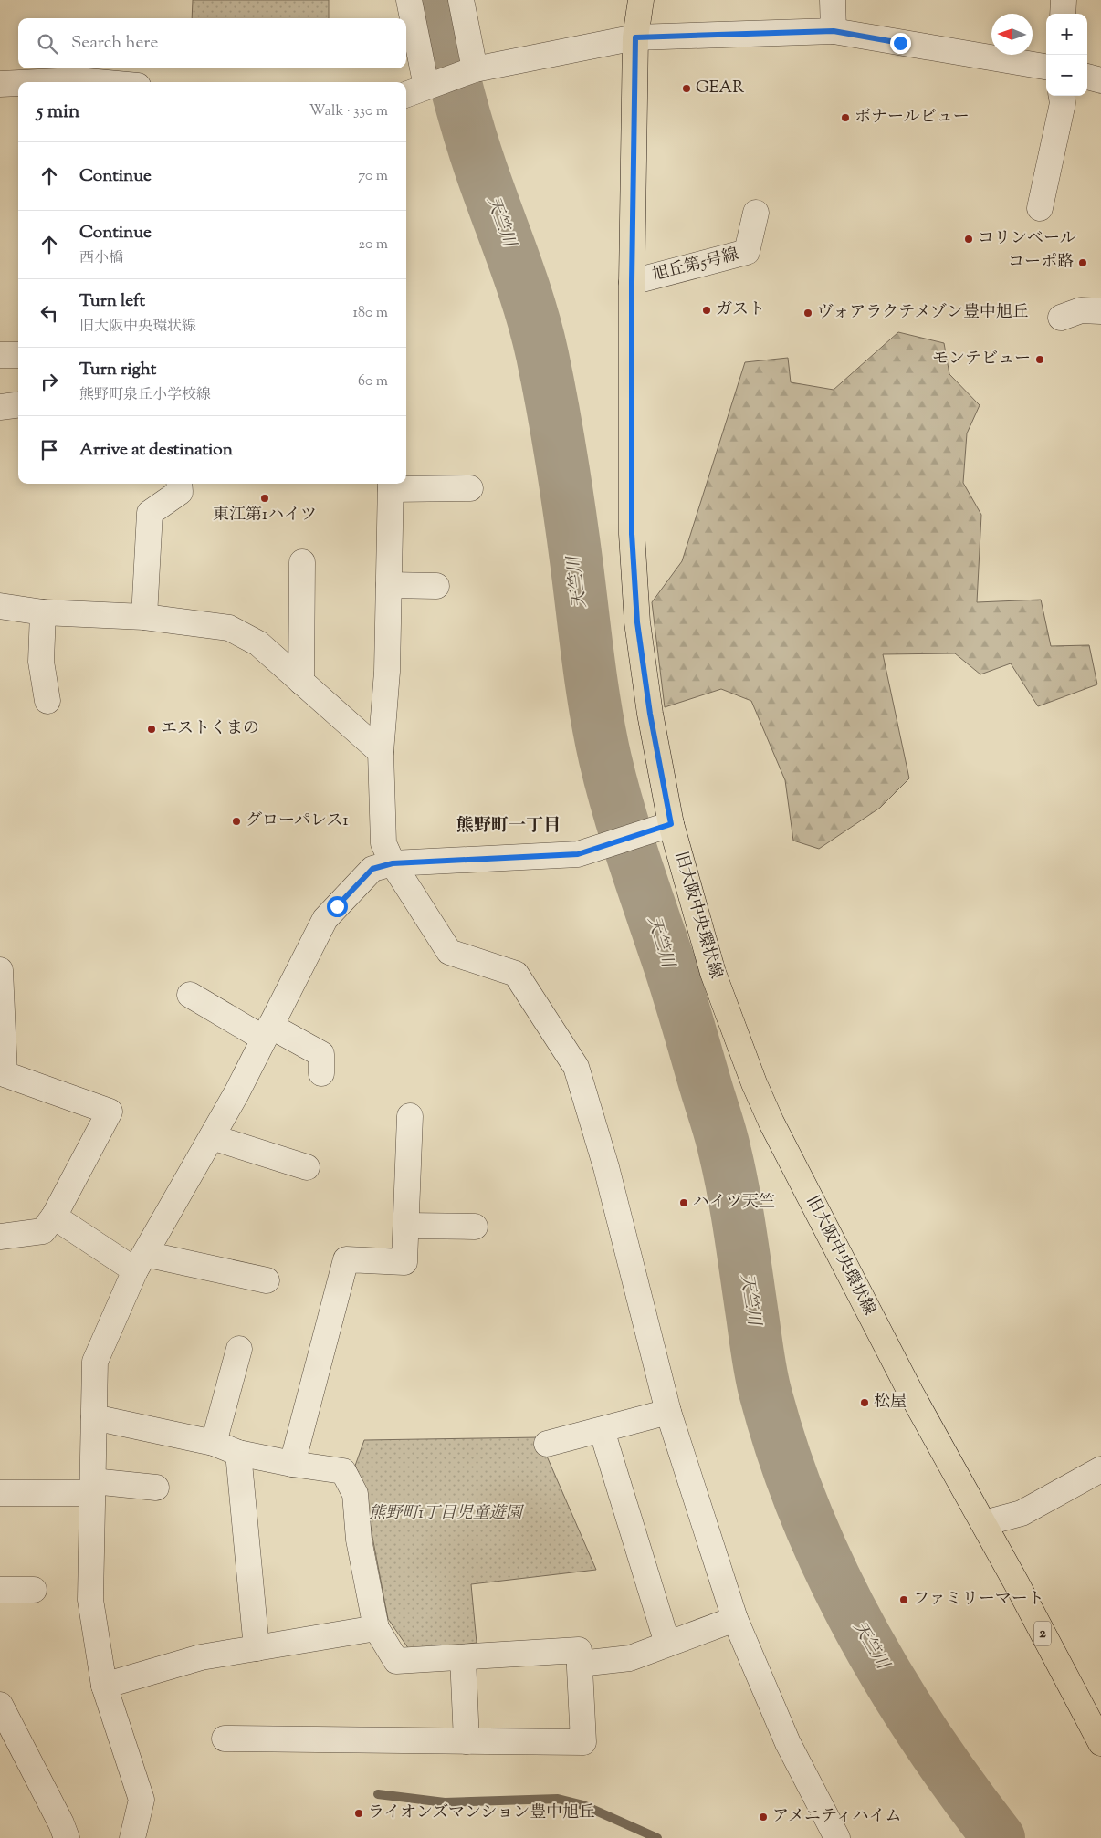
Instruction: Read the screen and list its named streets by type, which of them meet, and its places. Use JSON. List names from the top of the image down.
{
  "streets": {
    "main road": ["旧大阪中央環状線", "2"],
    "street": ["旭丘第5号線"]
  },
  "crossings": [
    ["旭丘第5号線", "旧大阪中央環状線"]
  ],
  "districts": ["熊野町一丁目"],
  "water": ["天竺川"],
  "parks": ["熊野町1丁目児童遊園"],
  "places": [
    "GEAR",
    "ボナールビュー",
    "コリンベール",
    "コーポ路",
    "ガスト",
    "ヴォアラクテメゾン豊中旭丘",
    "モンテビュー",
    "東江第1ハイツ",
    "エストくまの",
    "グローパレス1",
    "ハイツ天竺",
    "松屋",
    "ファミリーマート",
    "ライオンズマンション豊中旭丘",
    "アメニティハイム"
  ],
  "north": "left",
  "page": {
    "map_buttons": ["+", "−"],
    "search": "Search here",
    "heading": ["5 min", "Walk · 330 m"],
    "list": [
      ["Continue", "70 m"],
      ["Continue", "西小橋", "20 m"],
      ["Turn left", "旧大阪中央環状線", "180 m"],
      ["Turn right", "熊野町泉丘小学校線", "60 m"],
      "Arrive at destination"
    ]
  }
}
